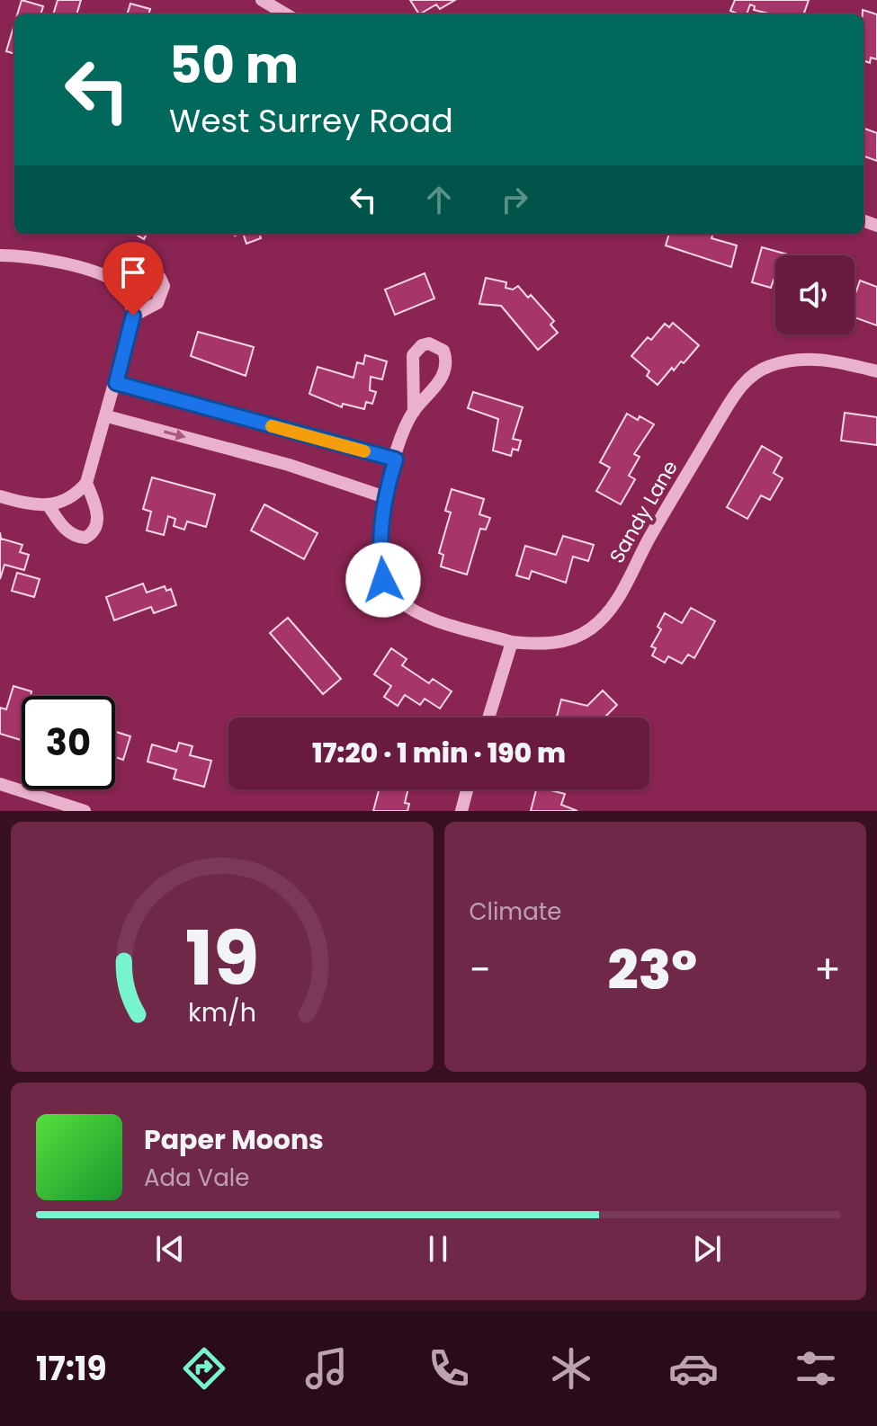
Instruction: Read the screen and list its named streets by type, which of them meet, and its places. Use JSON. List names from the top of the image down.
{
  "streets": {
    "street": ["Sandy Lane"]
  },
  "page": {
    "turn": ["50 m", "West Surrey Road"],
    "limit": "30",
    "trip": "17:20 · 1 min · 190 m",
    "tile": "Climate",
    "heat": ["−", "23°", "+"],
    "song": ["Paper Moons", "Ada Vale"],
    "tabs": "17:19",
    "gauge": ["19", "km/h"]
  }
}
